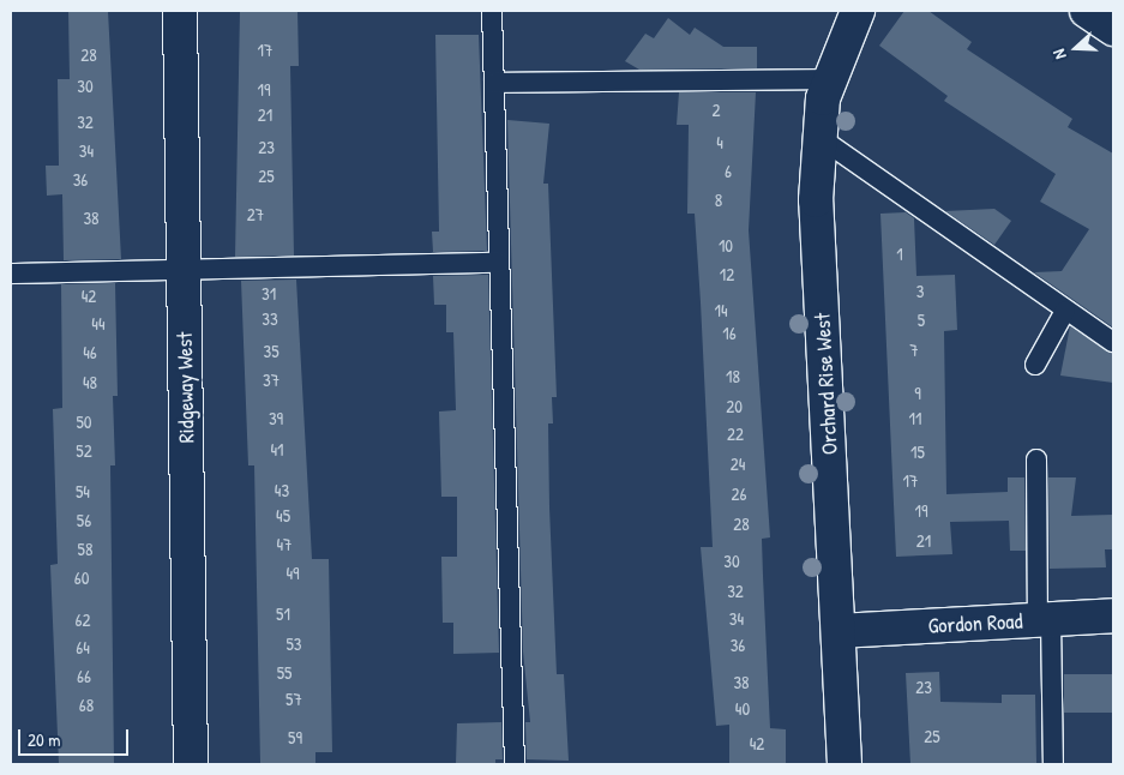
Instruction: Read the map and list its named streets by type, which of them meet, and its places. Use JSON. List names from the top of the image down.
{
  "streets": {
    "street": ["Orchard Rise West", "Ridgeway West", "Gordon Road"]
  },
  "crossings": [
    ["Orchard Rise West", "Gordon Road"]
  ],
  "house_numbers": [
    "17",
    "28",
    "30",
    "19",
    "2",
    "21",
    "32",
    "4",
    "23",
    "34",
    "6",
    "25",
    "36",
    "8",
    "27",
    "38",
    "10",
    "1",
    "12",
    "3",
    "31",
    "42",
    "14",
    "33",
    "5",
    "44",
    "16",
    "7",
    "35",
    "46",
    "18",
    "37",
    "48",
    "9",
    "20",
    "39",
    "11",
    "50",
    "22",
    "41",
    "52",
    "15",
    "24",
    "17",
    "43",
    "54",
    "26",
    "19",
    "45",
    "56",
    "28",
    "21",
    "47",
    "58",
    "30",
    "49",
    "60",
    "32",
    "51",
    "34",
    "62",
    "53",
    "36",
    "64",
    "55",
    "66",
    "38",
    "23",
    "57",
    "68",
    "40",
    "25",
    "59",
    "42"
  ],
  "scale_bar": "20 m",
  "north": "left"
}
